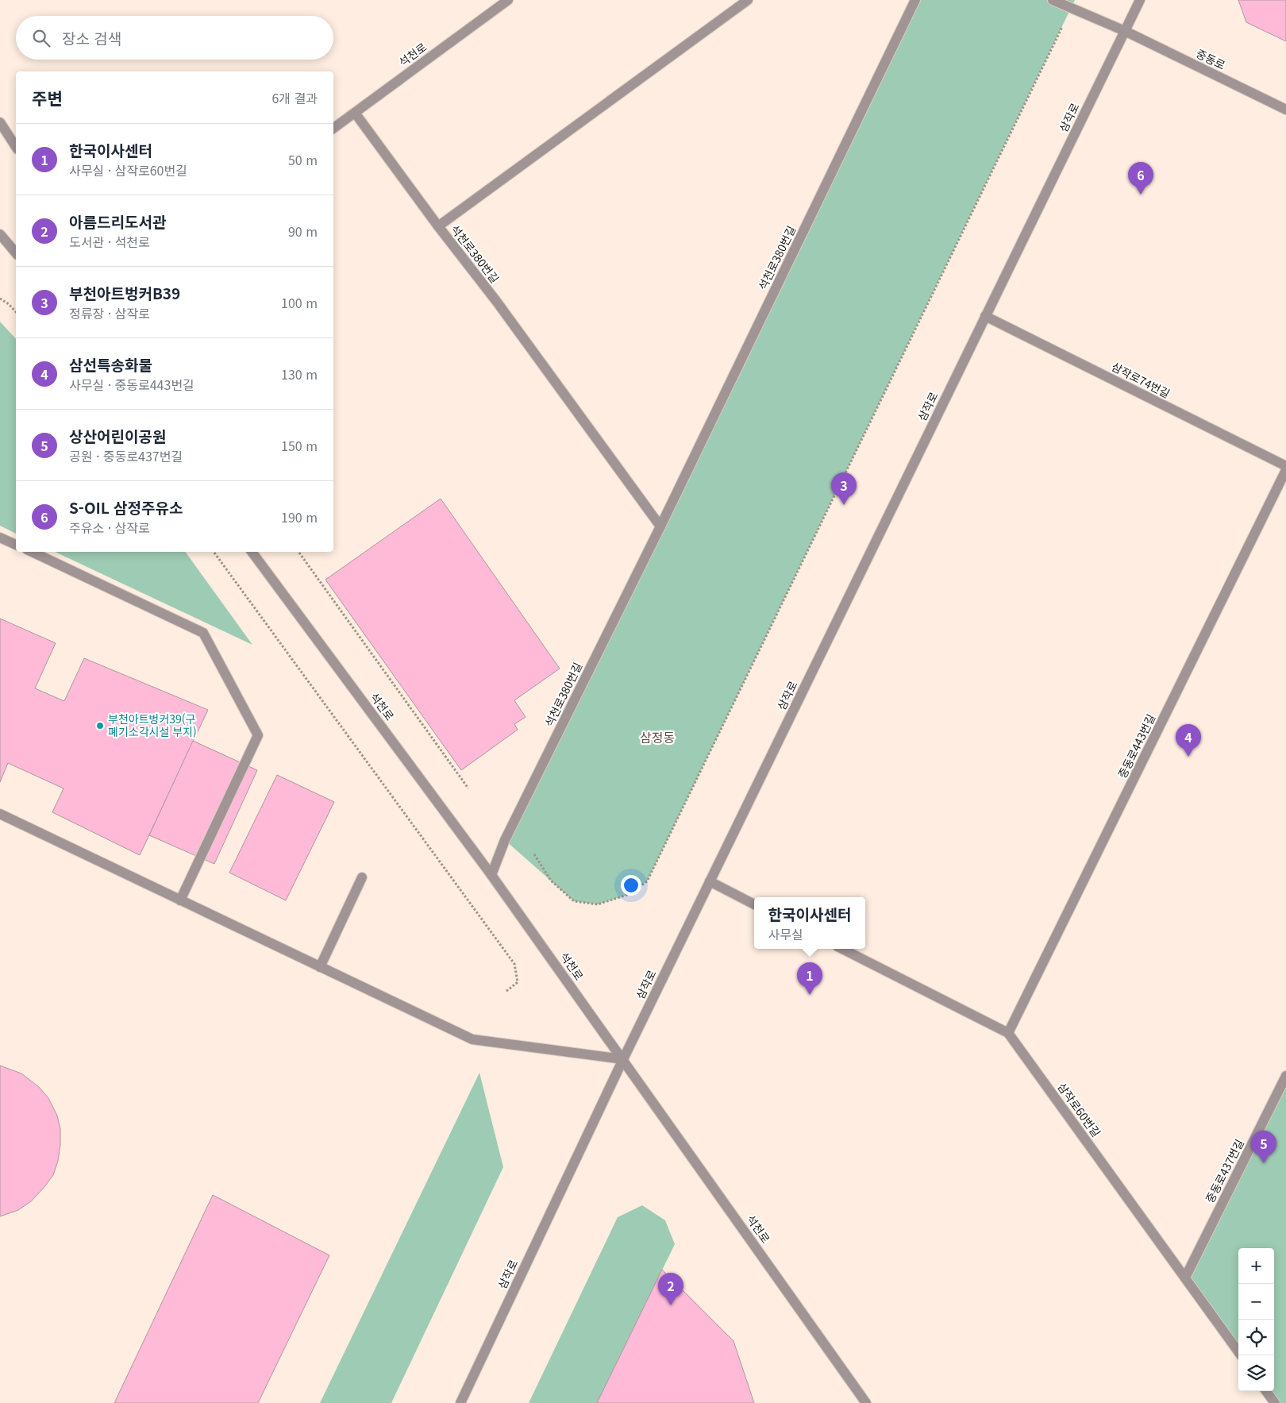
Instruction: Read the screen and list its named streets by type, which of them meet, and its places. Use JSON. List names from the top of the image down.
{
  "streets": {
    "street": [
      "석천로",
      "중동로",
      "삼작로",
      "석천로380번길",
      "삼작로74번길",
      "중동로443번길",
      "삼작로60번길",
      "중동로437번길"
    ]
  },
  "crossings": [
    ["석천로", "삼작로"],
    ["석천로", "석천로380번길"],
    ["중동로", "삼작로"],
    ["삼작로", "삼작로74번길"],
    ["중동로443번길", "삼작로60번길"],
    ["삼작로60번길", "중동로437번길"]
  ],
  "districts": ["삼정동"],
  "places": ["부천아트벙커39(구 폐기소각시설 부지)"],
  "page": {
    "search": "장소 검색",
    "heading": ["주변", "6개 결과"],
    "list": [
      {
        "mark": "1",
        "name": "한국이사센터",
        "note": "사무실 · 삼작로60번길",
        "value": "50 m"
      },
      {
        "mark": "2",
        "name": "아름드리도서관",
        "note": "도서관 · 석천로",
        "value": "90 m"
      },
      {
        "mark": "3",
        "name": "부천아트벙커B39",
        "note": "정류장 · 삼작로",
        "value": "100 m"
      },
      {
        "mark": "4",
        "name": "삼선특송화물",
        "note": "사무실 · 중동로443번길",
        "value": "130 m"
      },
      {
        "mark": "5",
        "name": "상산어린이공원",
        "note": "공원 · 중동로437번길",
        "value": "150 m"
      },
      {
        "mark": "6",
        "name": "S-OIL 삼정주유소",
        "note": "주유소 · 삼작로",
        "value": "190 m"
      }
    ],
    "pins": [
      "6",
      "3",
      "4",
      "1",
      "5",
      "2"
    ],
    "popup": ["한국이사센터", "사무실"],
    "map_buttons": ["+", "−"]
  }
}
